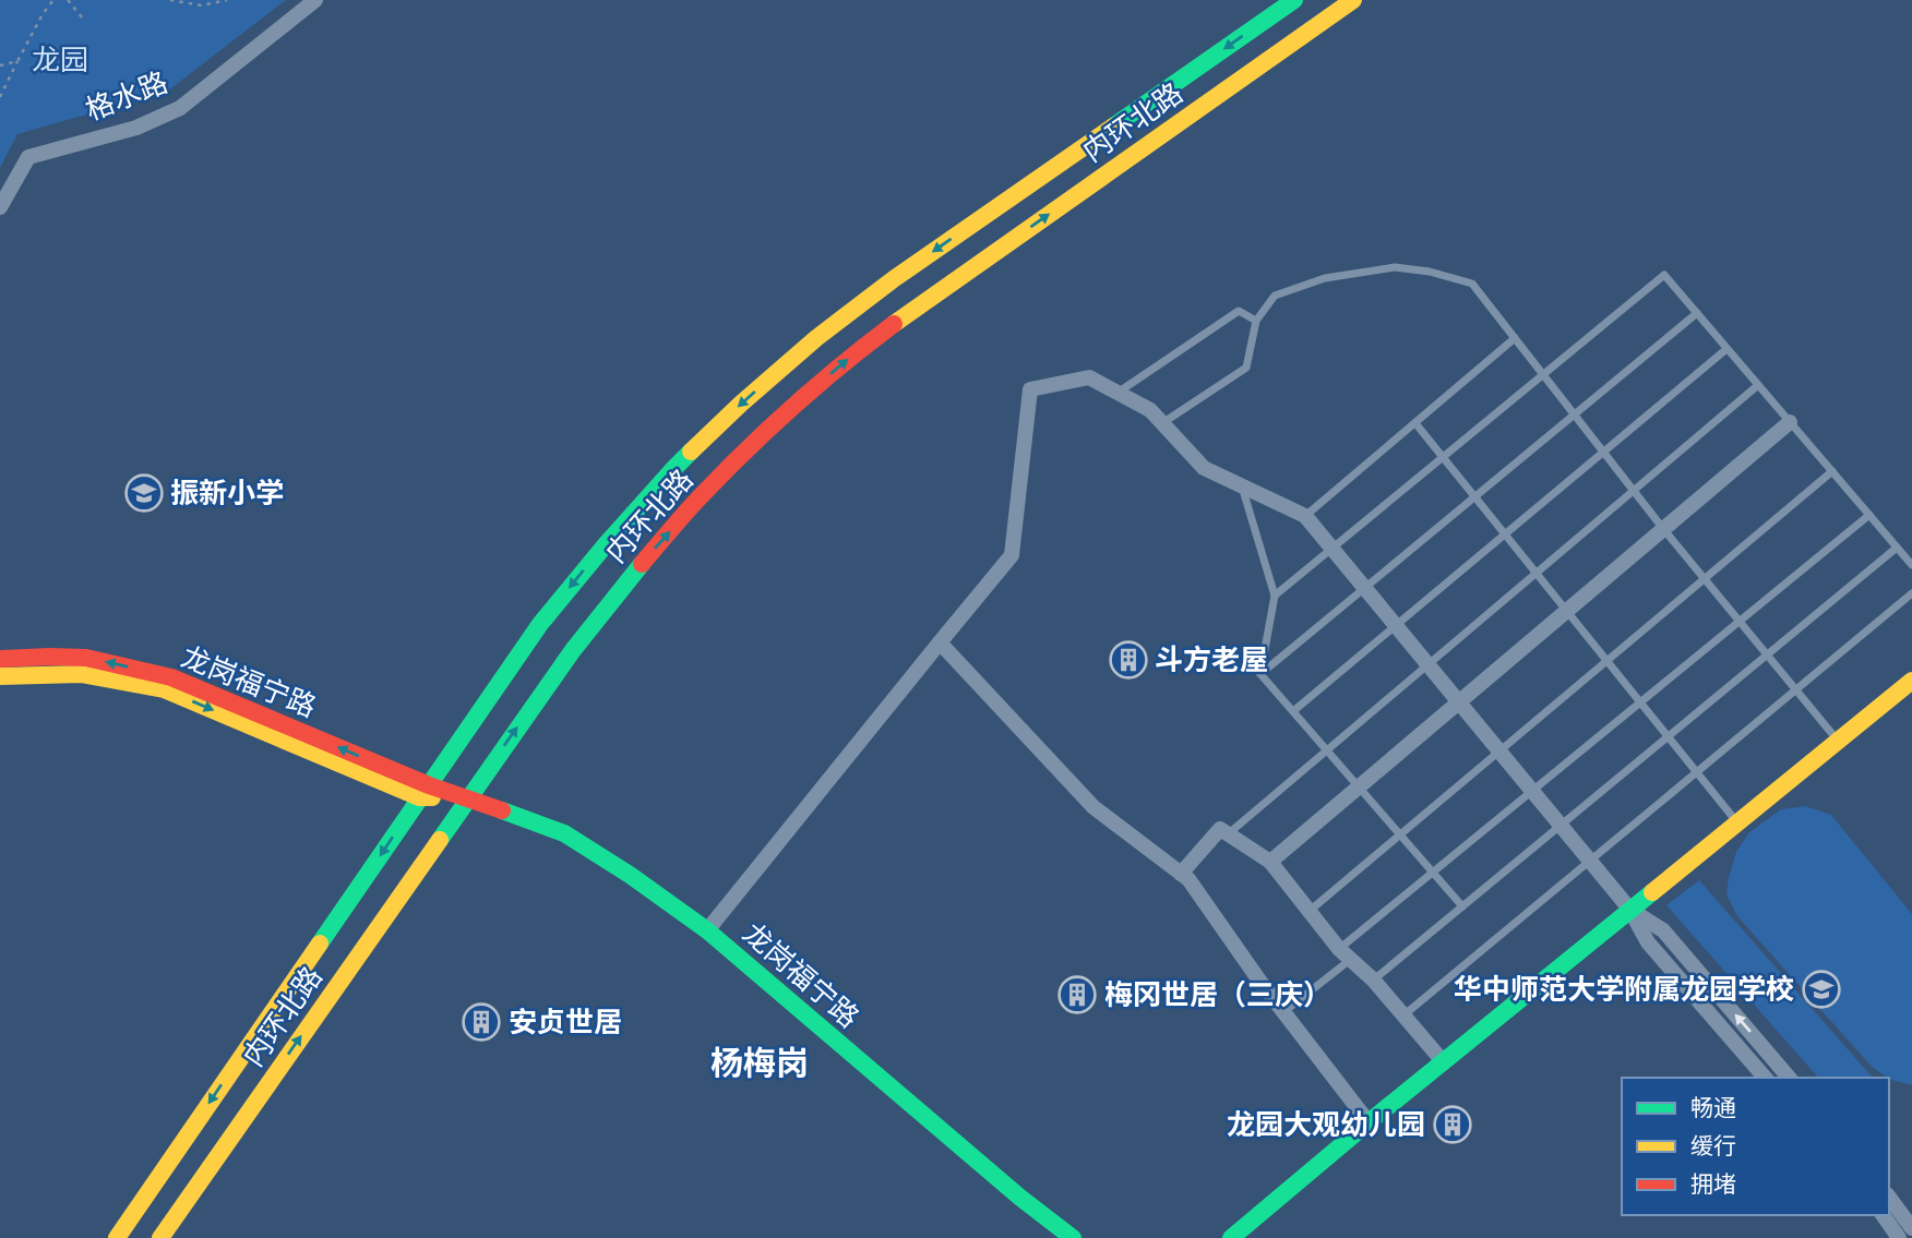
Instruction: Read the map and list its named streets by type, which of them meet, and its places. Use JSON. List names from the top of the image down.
{
  "streets": {
    "main road": ["内环北路", "龙岗福宁路"],
    "street": ["格水路"]
  },
  "crossings": [
    ["内环北路", "龙岗福宁路"]
  ],
  "districts": ["杨梅岗"],
  "parks": ["龙园"],
  "places": {
    "school or university": ["振新小学", "华中师范大学附属龙园学校"],
    "building": [
      "斗方老屋",
      "梅冈世居（三庆）",
      "安贞世居",
      "龙园大观幼儿园"
    ]
  },
  "legend": ["畅通", "缓行", "拥堵"]
}
